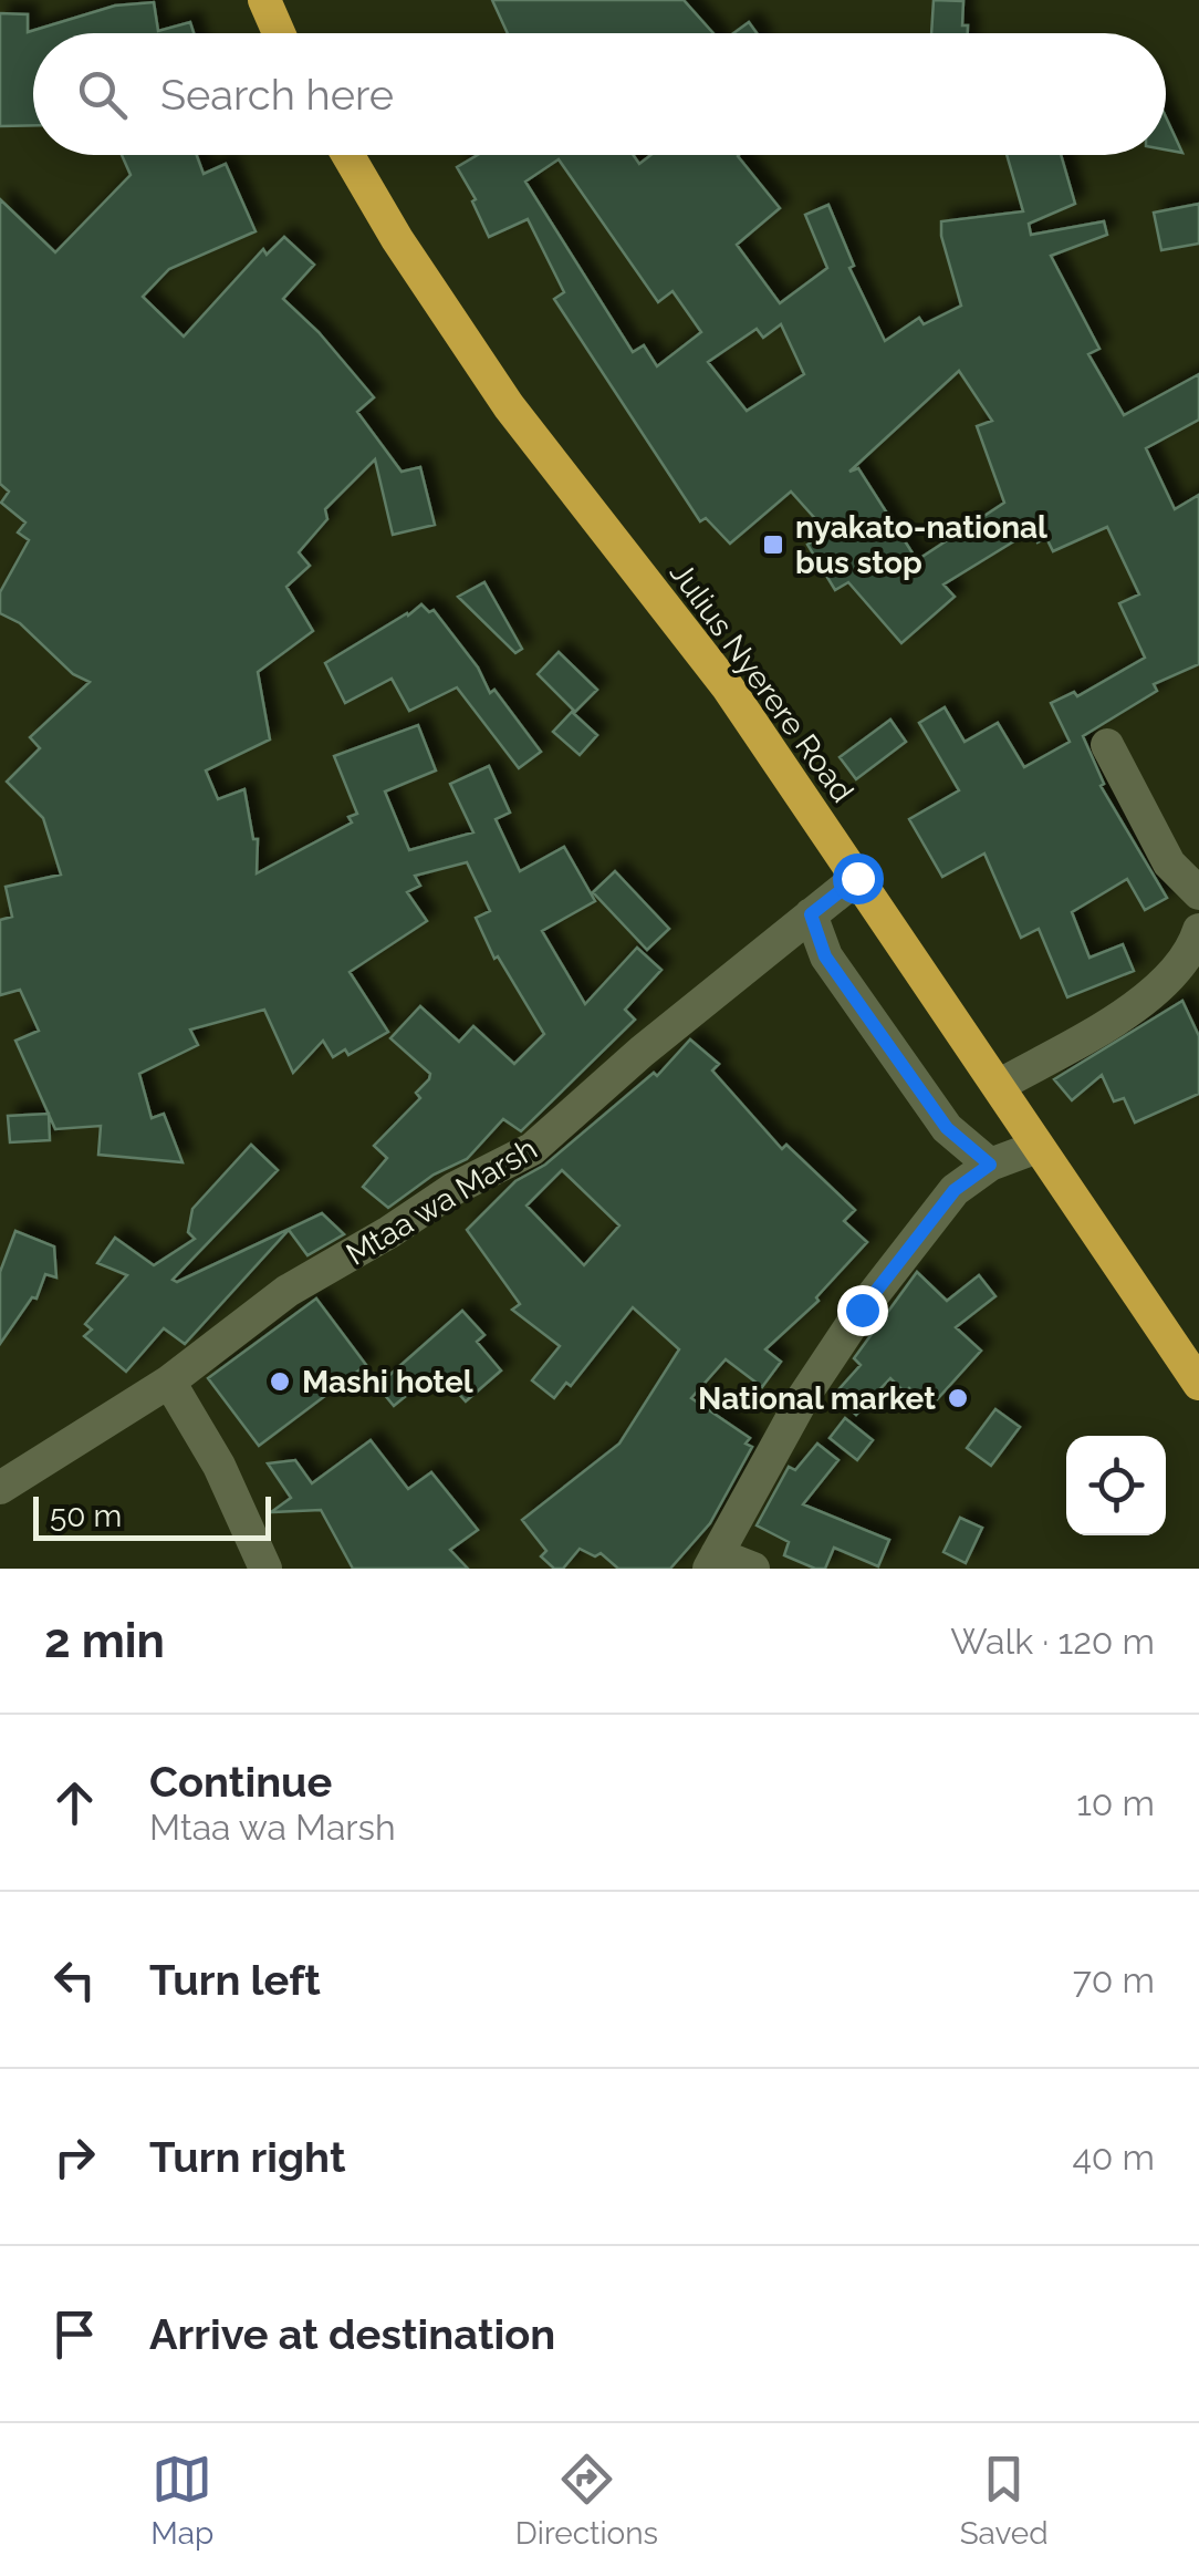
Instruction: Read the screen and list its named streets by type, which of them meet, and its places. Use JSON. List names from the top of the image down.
{
  "streets": {
    "highway": ["Julius Nyerere Road"],
    "street": ["Mtaa wa Marsh"]
  },
  "crossings": [
    ["Julius Nyerere Road", "Mtaa wa Marsh"]
  ],
  "places": {
    "transit": ["nyakato-national bus stop"],
    "other": ["Mashi hotel", "National market"]
  },
  "scale_bar": "50 m",
  "page": {
    "search": "Search here",
    "scale": "50 m",
    "heading": ["2 min", "Walk · 120 m"],
    "list": [
      ["Continue", "Mtaa wa Marsh", "10 m"],
      ["Turn left", "70 m"],
      ["Turn right", "40 m"],
      "Arrive at destination"
    ],
    "nav": ["Map", "Directions", "Saved"]
  }
}
